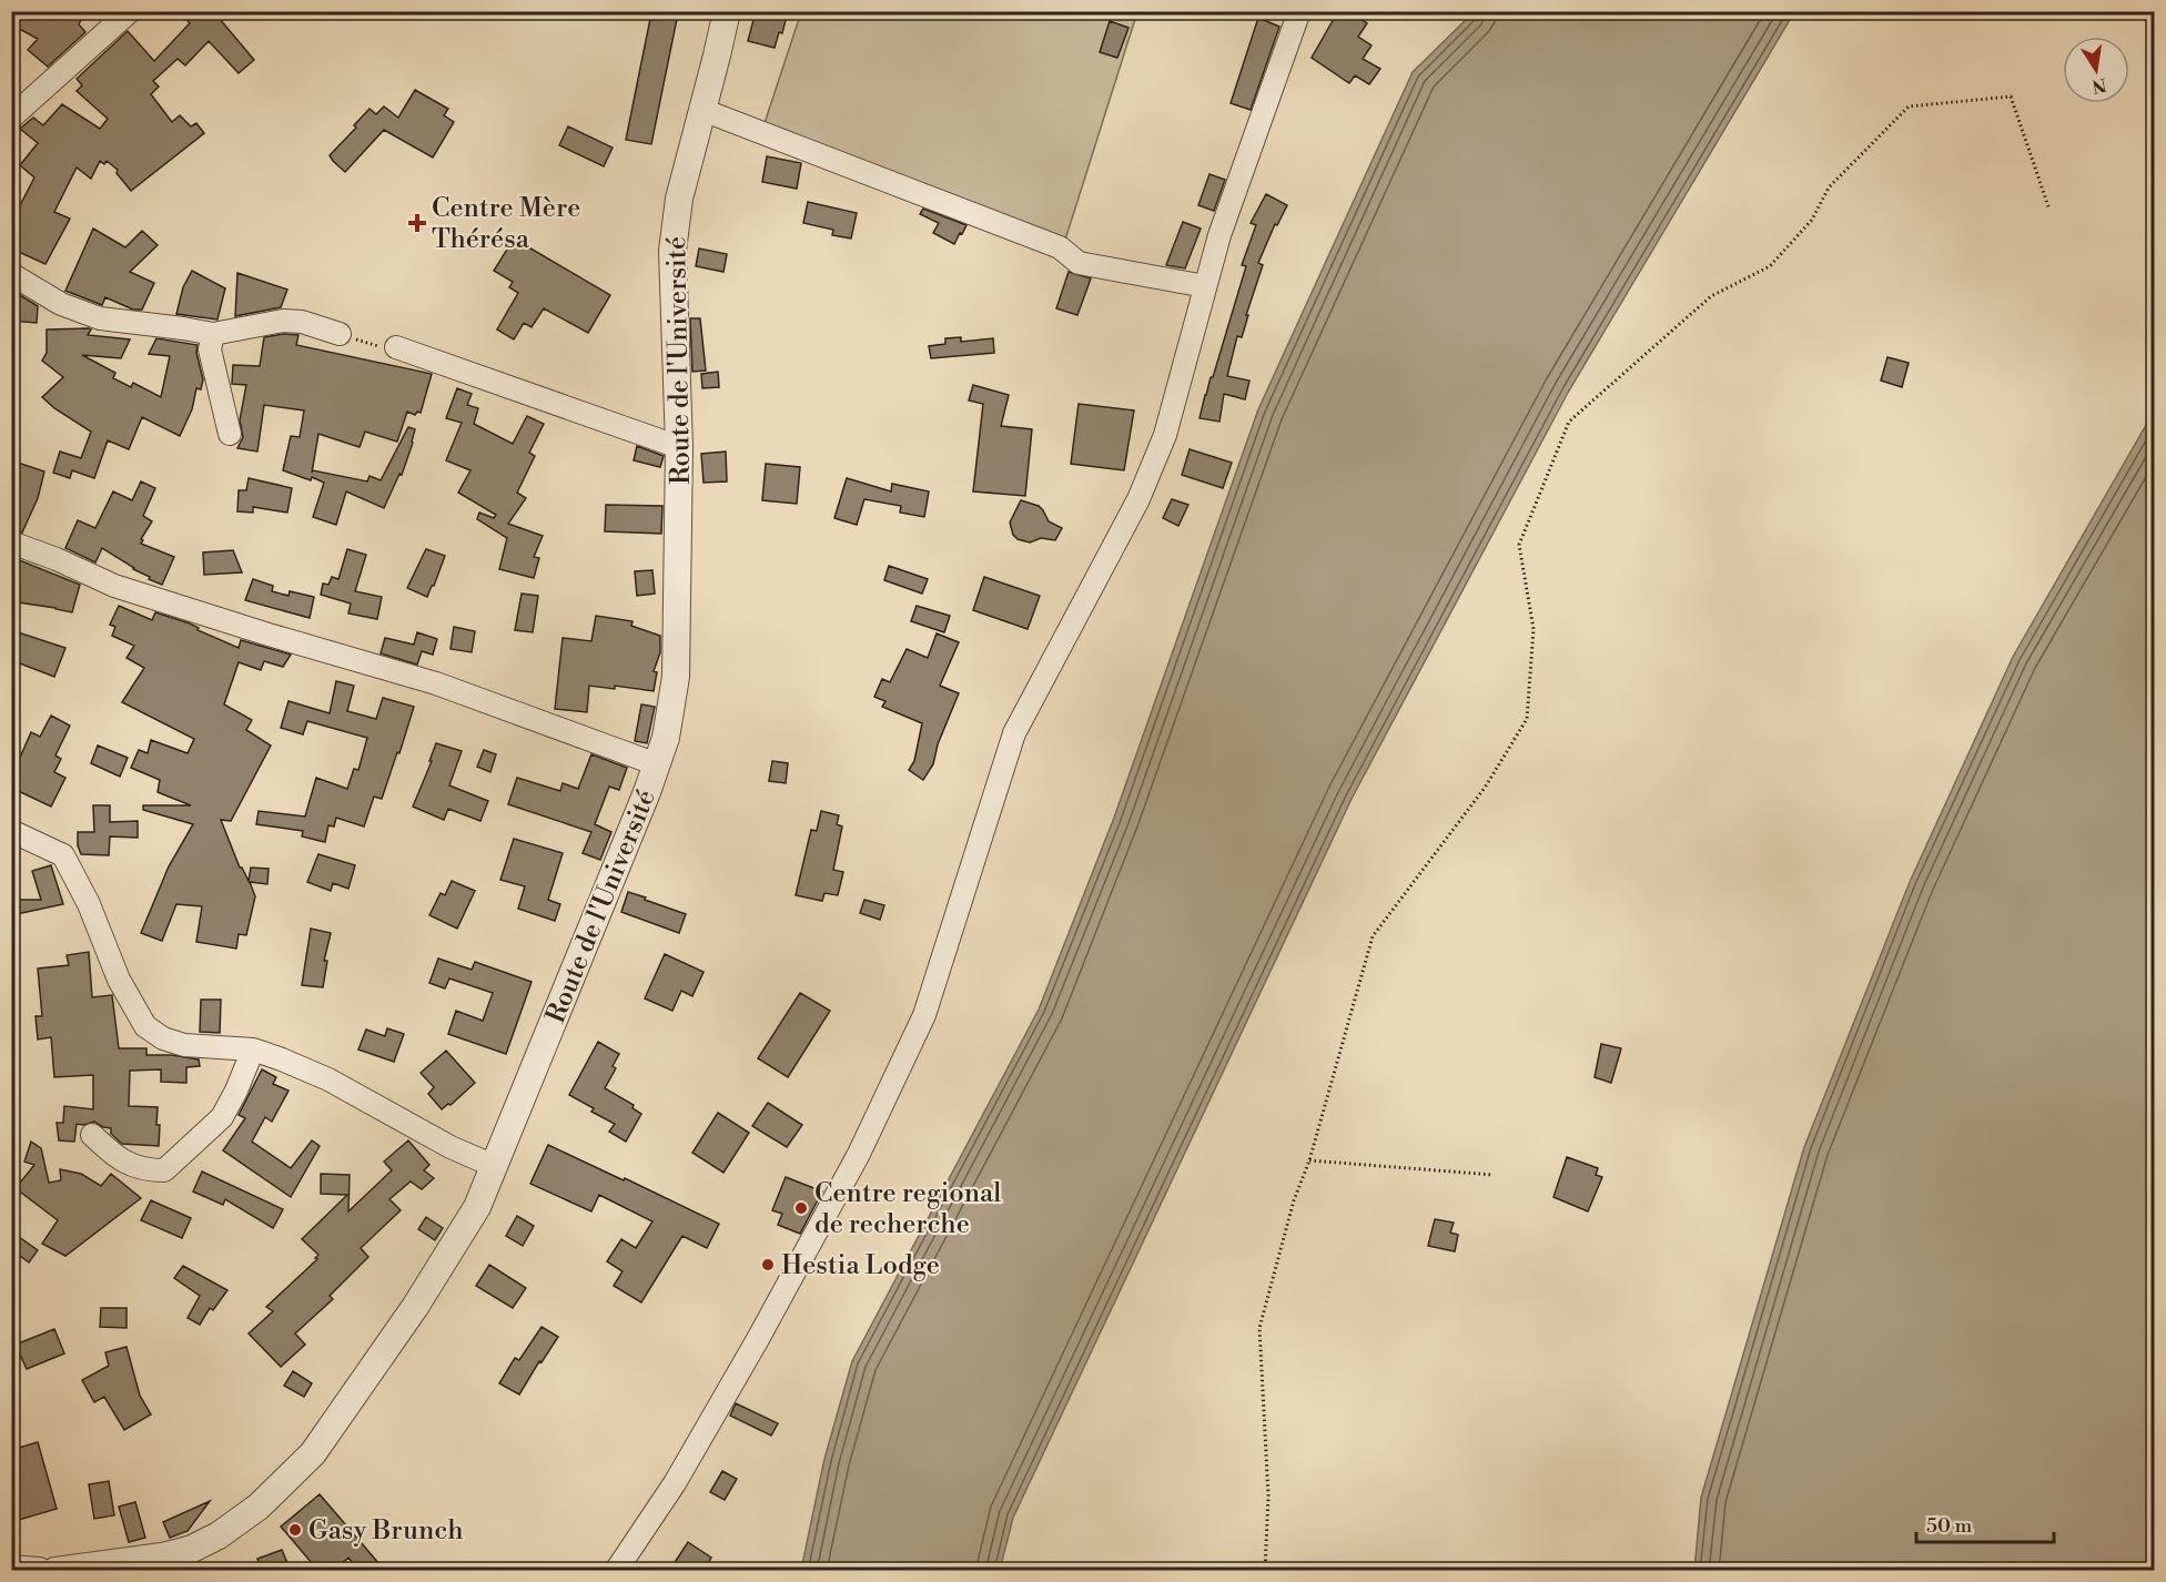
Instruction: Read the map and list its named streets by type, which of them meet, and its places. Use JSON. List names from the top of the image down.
{
  "streets": {
    "street": ["Route de l'Université"]
  },
  "places": {
    "health": ["Centre Mère Thérésa"],
    "other": ["Centre regional de recherche", "Hestia Lodge", "Gasy Brunch"]
  },
  "scale_bar": "50 m",
  "north": "bottom"
}
